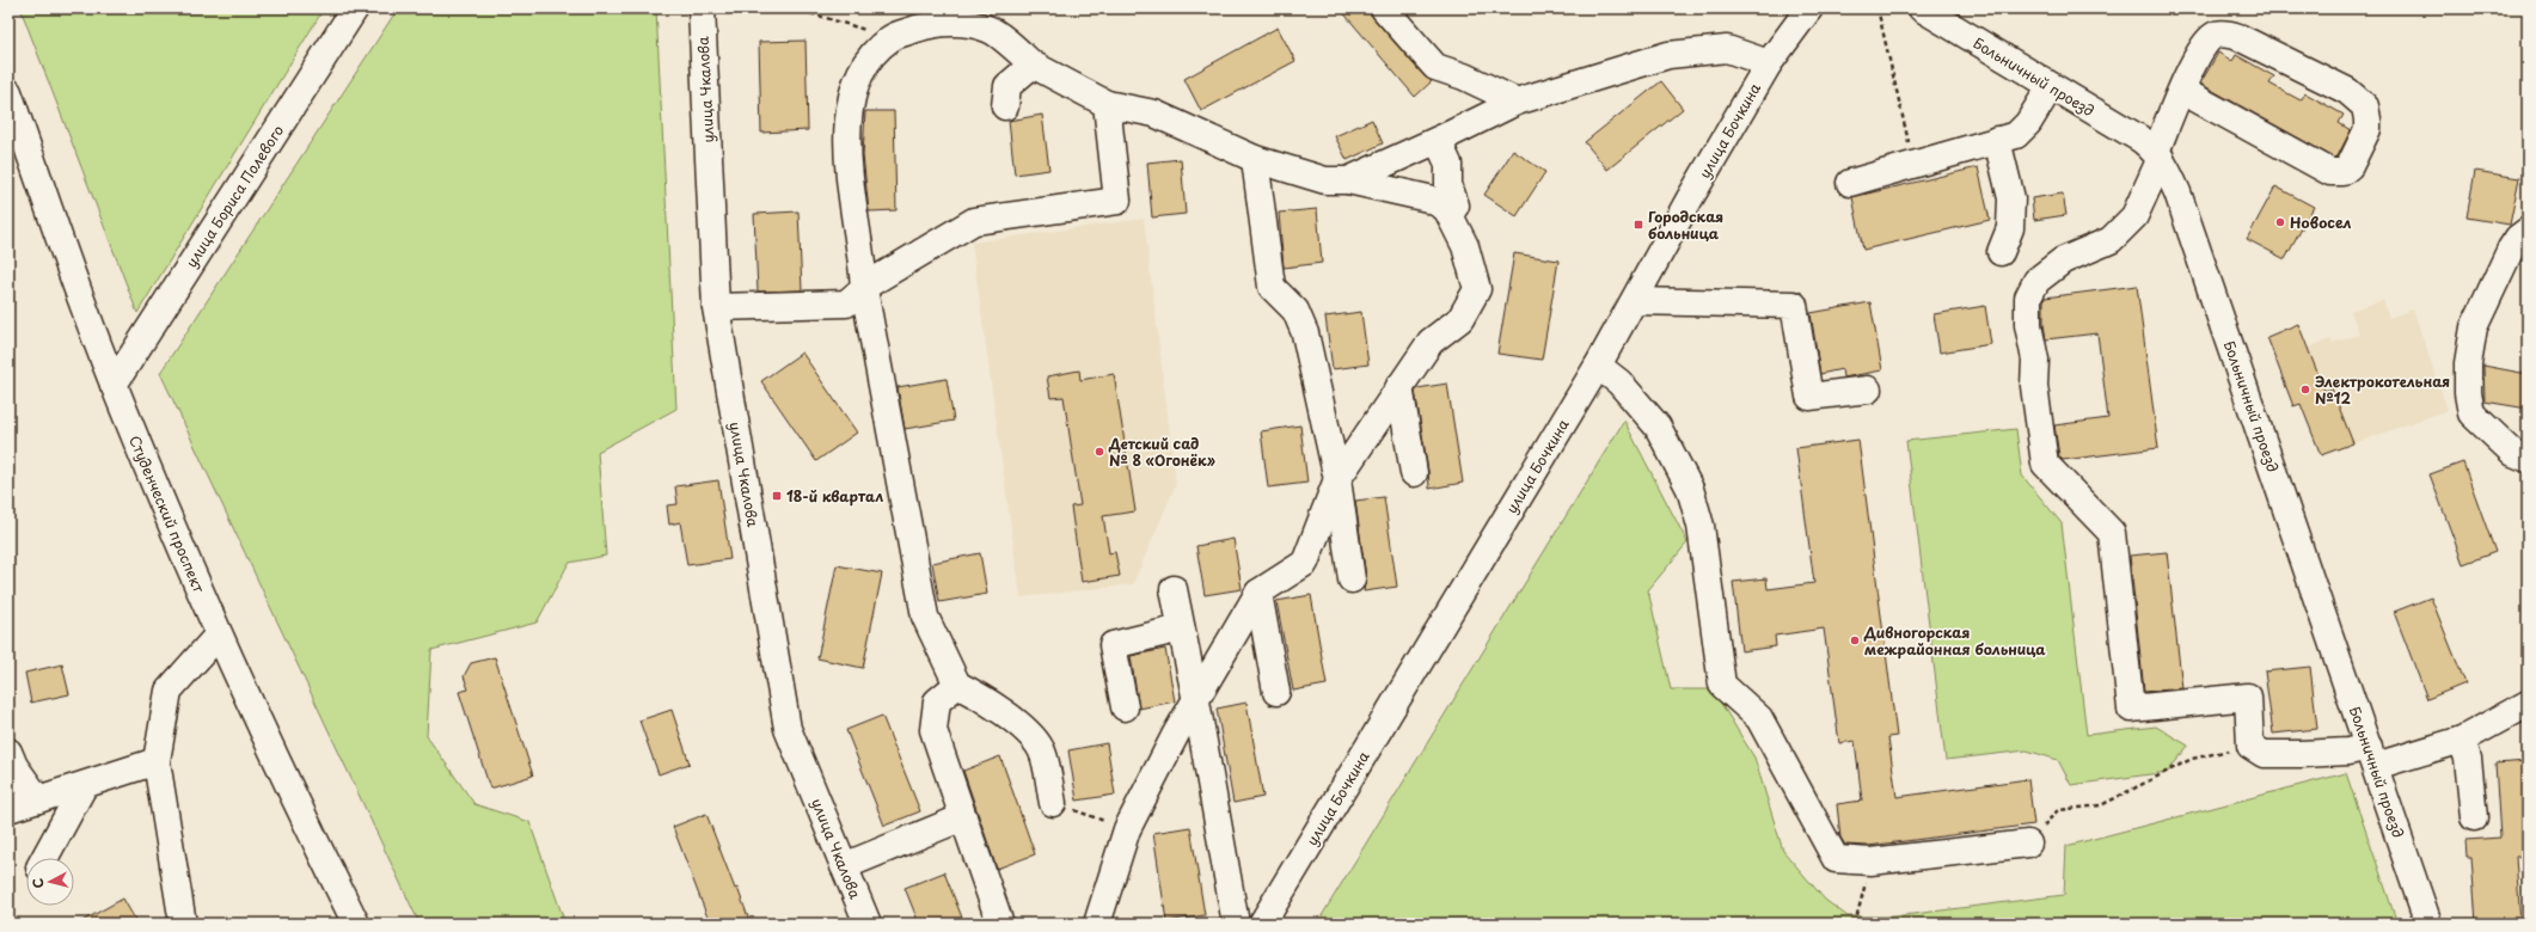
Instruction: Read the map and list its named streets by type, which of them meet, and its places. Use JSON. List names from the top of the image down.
{
  "streets": {
    "main road": [
      "Больничный проезд",
      "улица Чкалова",
      "улица Бочкина",
      "улица Бориса Полевого",
      "Студенческий проспект"
    ]
  },
  "crossings": [
    ["улица Бориса Полевого", "Студенческий проспект"]
  ],
  "places": {
    "other": [
      "Новосел",
      "Электрокотельная №12",
      "Детский сад № 8 «Огонёк»",
      "Дивногорская межрайонная больница"
    ],
    "transit": ["Городская больница", "18-й квартал"]
  },
  "north": "left"
}
